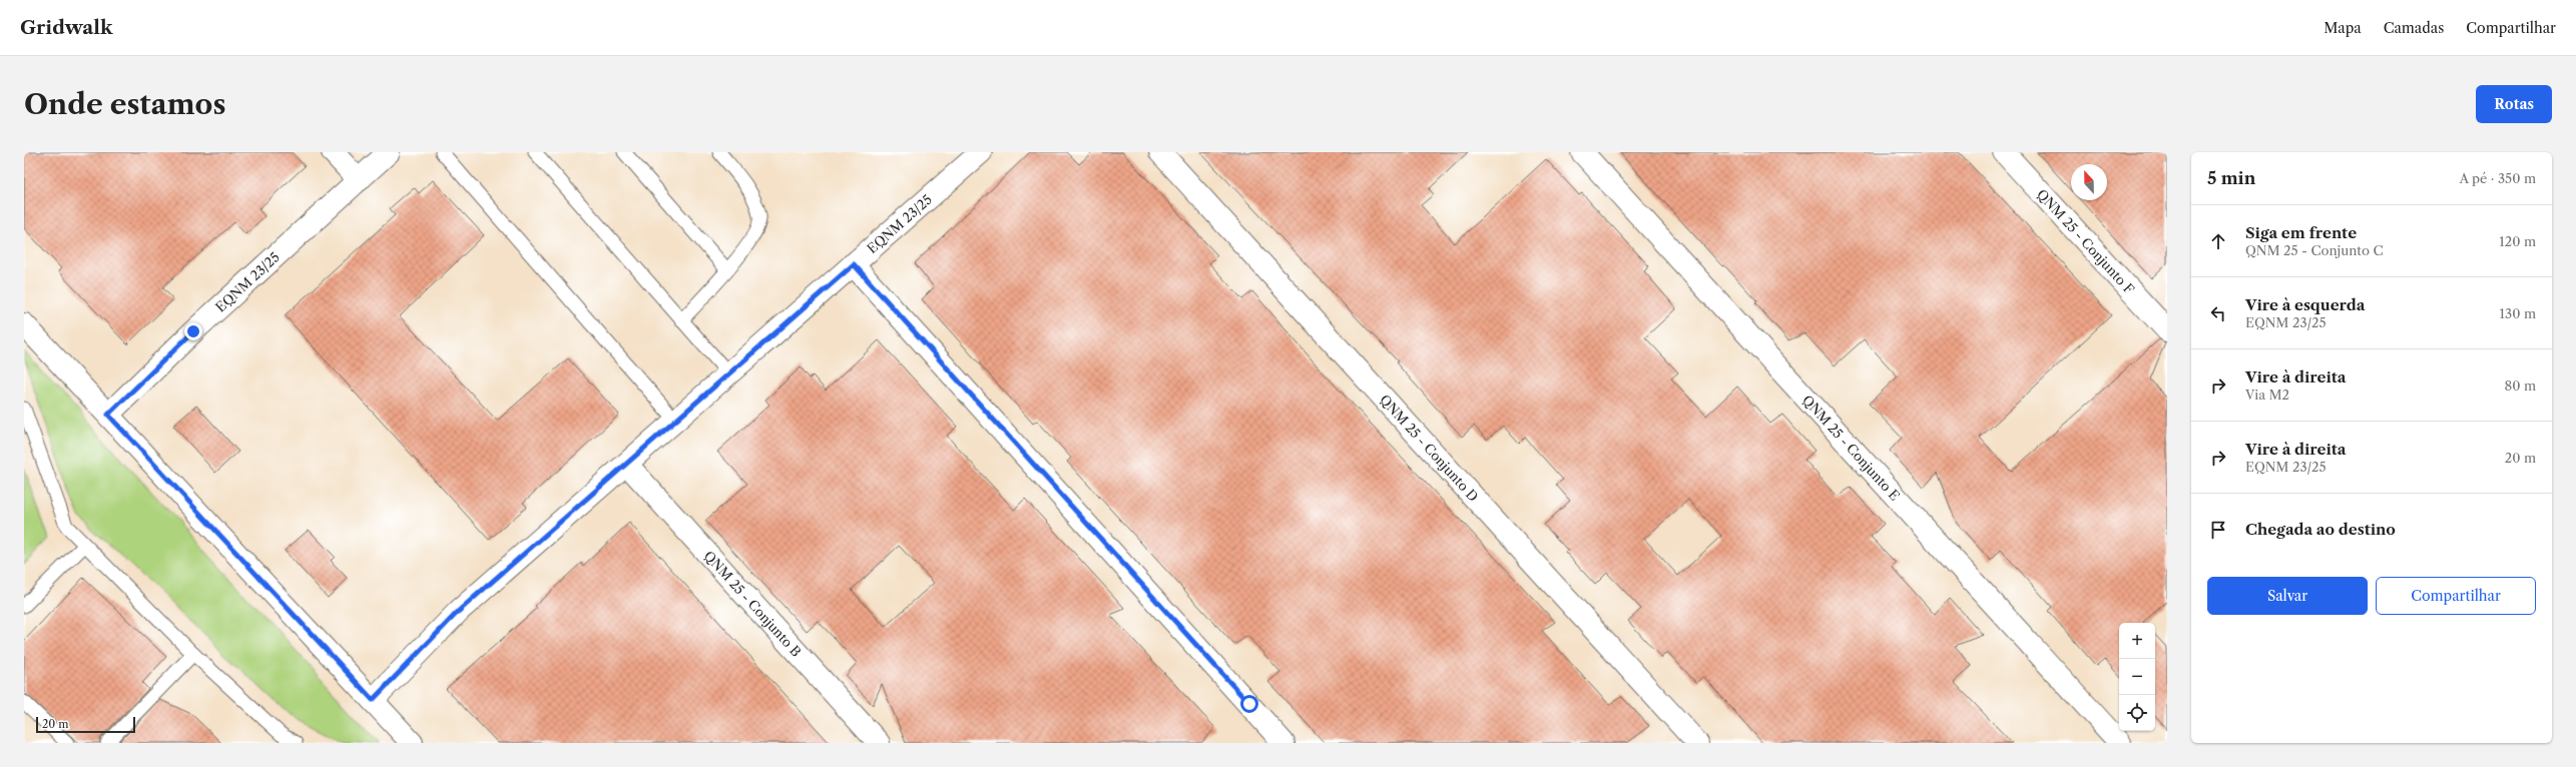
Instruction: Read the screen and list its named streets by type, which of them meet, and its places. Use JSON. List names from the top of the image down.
{
  "streets": {
    "street": [
      "EQNM 23/25",
      "QNM 25 - Conjunto F",
      "QNM 25 - Conjunto D",
      "QNM 25 - Conjunto E",
      "QNM 25 - Conjunto B"
    ]
  },
  "crossings": [
    ["EQNM 23/25", "QNM 25 - Conjunto B"]
  ],
  "scale_bar": "20 m",
  "north": "top",
  "page": {
    "header": "Gridwalk",
    "nav": ["Mapa", "Camadas", "Compartilhar"],
    "buttons": [
      "Rotas",
      ["Salvar", "Compartilhar"]
    ],
    "title": "Onde estamos",
    "heading": ["5 min", "A pé · 350 m"],
    "list": [
      ["Siga em frente", "QNM 25 - Conjunto C", "120 m"],
      ["Vire à esquerda", "EQNM 23/25", "130 m"],
      ["Vire à direita", "Via M2", "80 m"],
      ["Vire à direita", "EQNM 23/25", "20 m"],
      "Chegada ao destino"
    ],
    "map_buttons": ["+", "−"],
    "scale": "20 m"
  }
}
